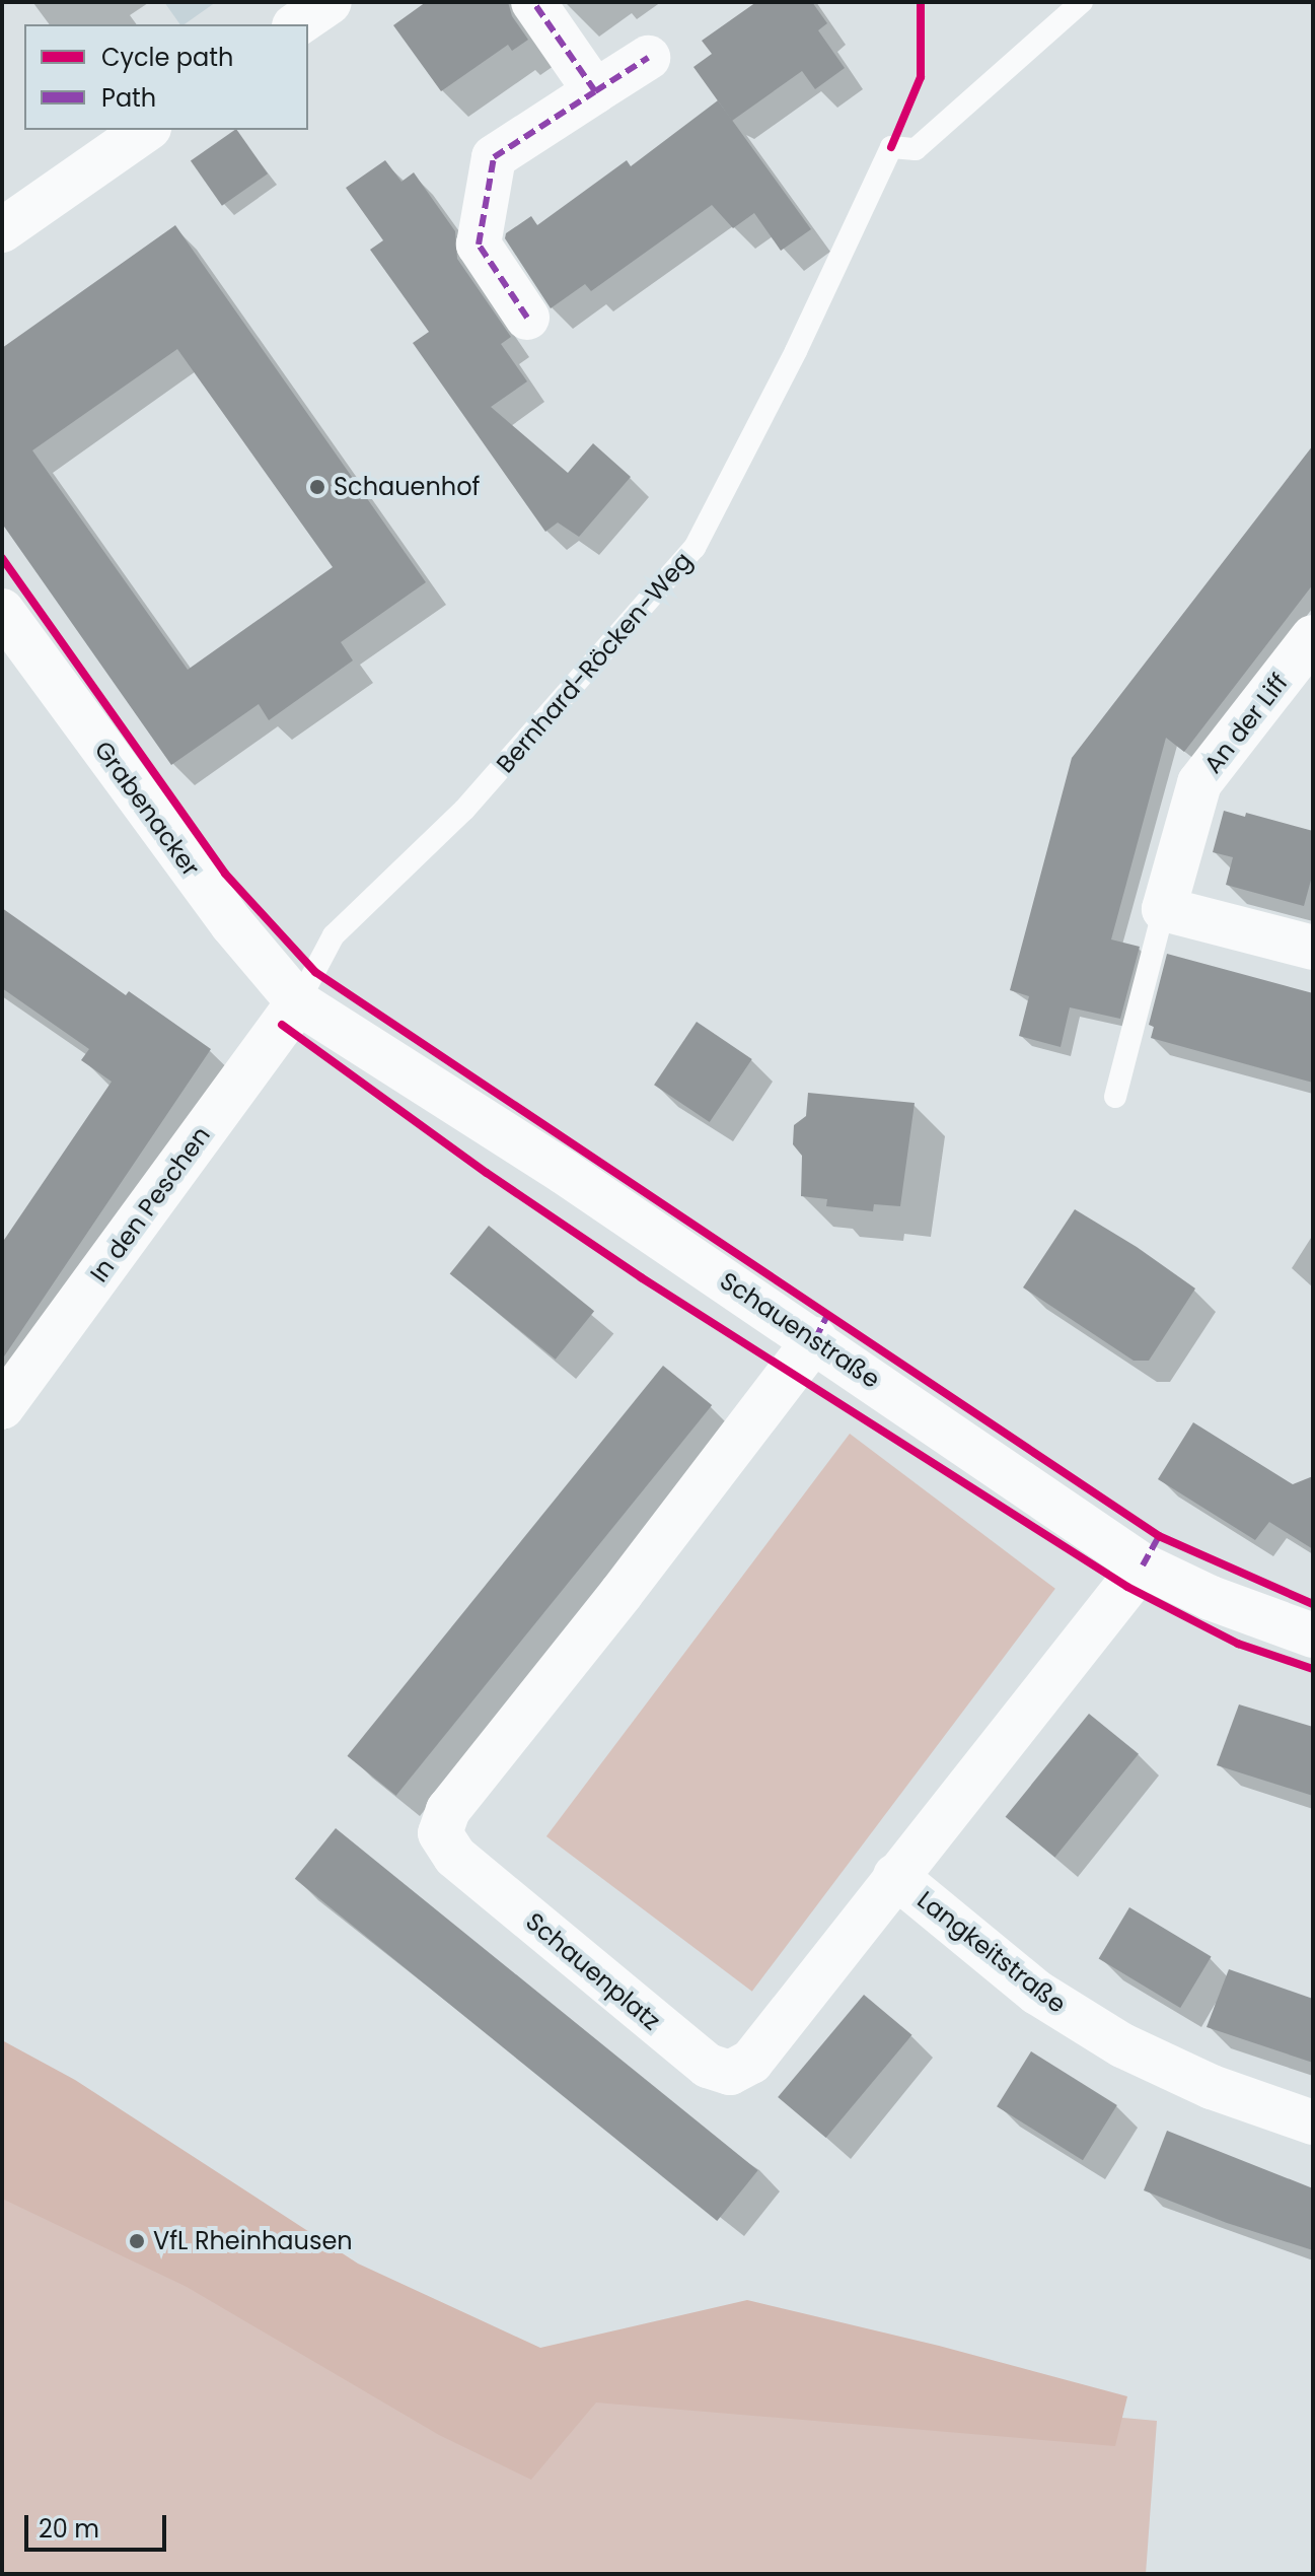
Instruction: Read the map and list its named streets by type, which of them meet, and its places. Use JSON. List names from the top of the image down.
{
  "streets": {
    "street": [
      "An der Liff",
      "Grabenacker",
      "In den Peschen",
      "Schauenstraße",
      "Langkeitstraße",
      "Schauenplatz"
    ],
    "lane": ["Bernhard-Röcken-Weg"]
  },
  "crossings": [
    ["Bernhard-Röcken-Weg", "Grabenacker"],
    ["Bernhard-Röcken-Weg", "In den Peschen"],
    ["Bernhard-Röcken-Weg", "Schauenstraße"],
    ["Grabenacker", "In den Peschen"],
    ["Grabenacker", "Schauenstraße"],
    ["In den Peschen", "Schauenstraße"],
    ["Schauenstraße", "Schauenplatz"],
    ["Langkeitstraße", "Schauenplatz"]
  ],
  "places": ["Schauenhof", "VfL Rheinhausen"],
  "legend": ["Cycle path", "Path"],
  "scale_bar": "20 m"
}
